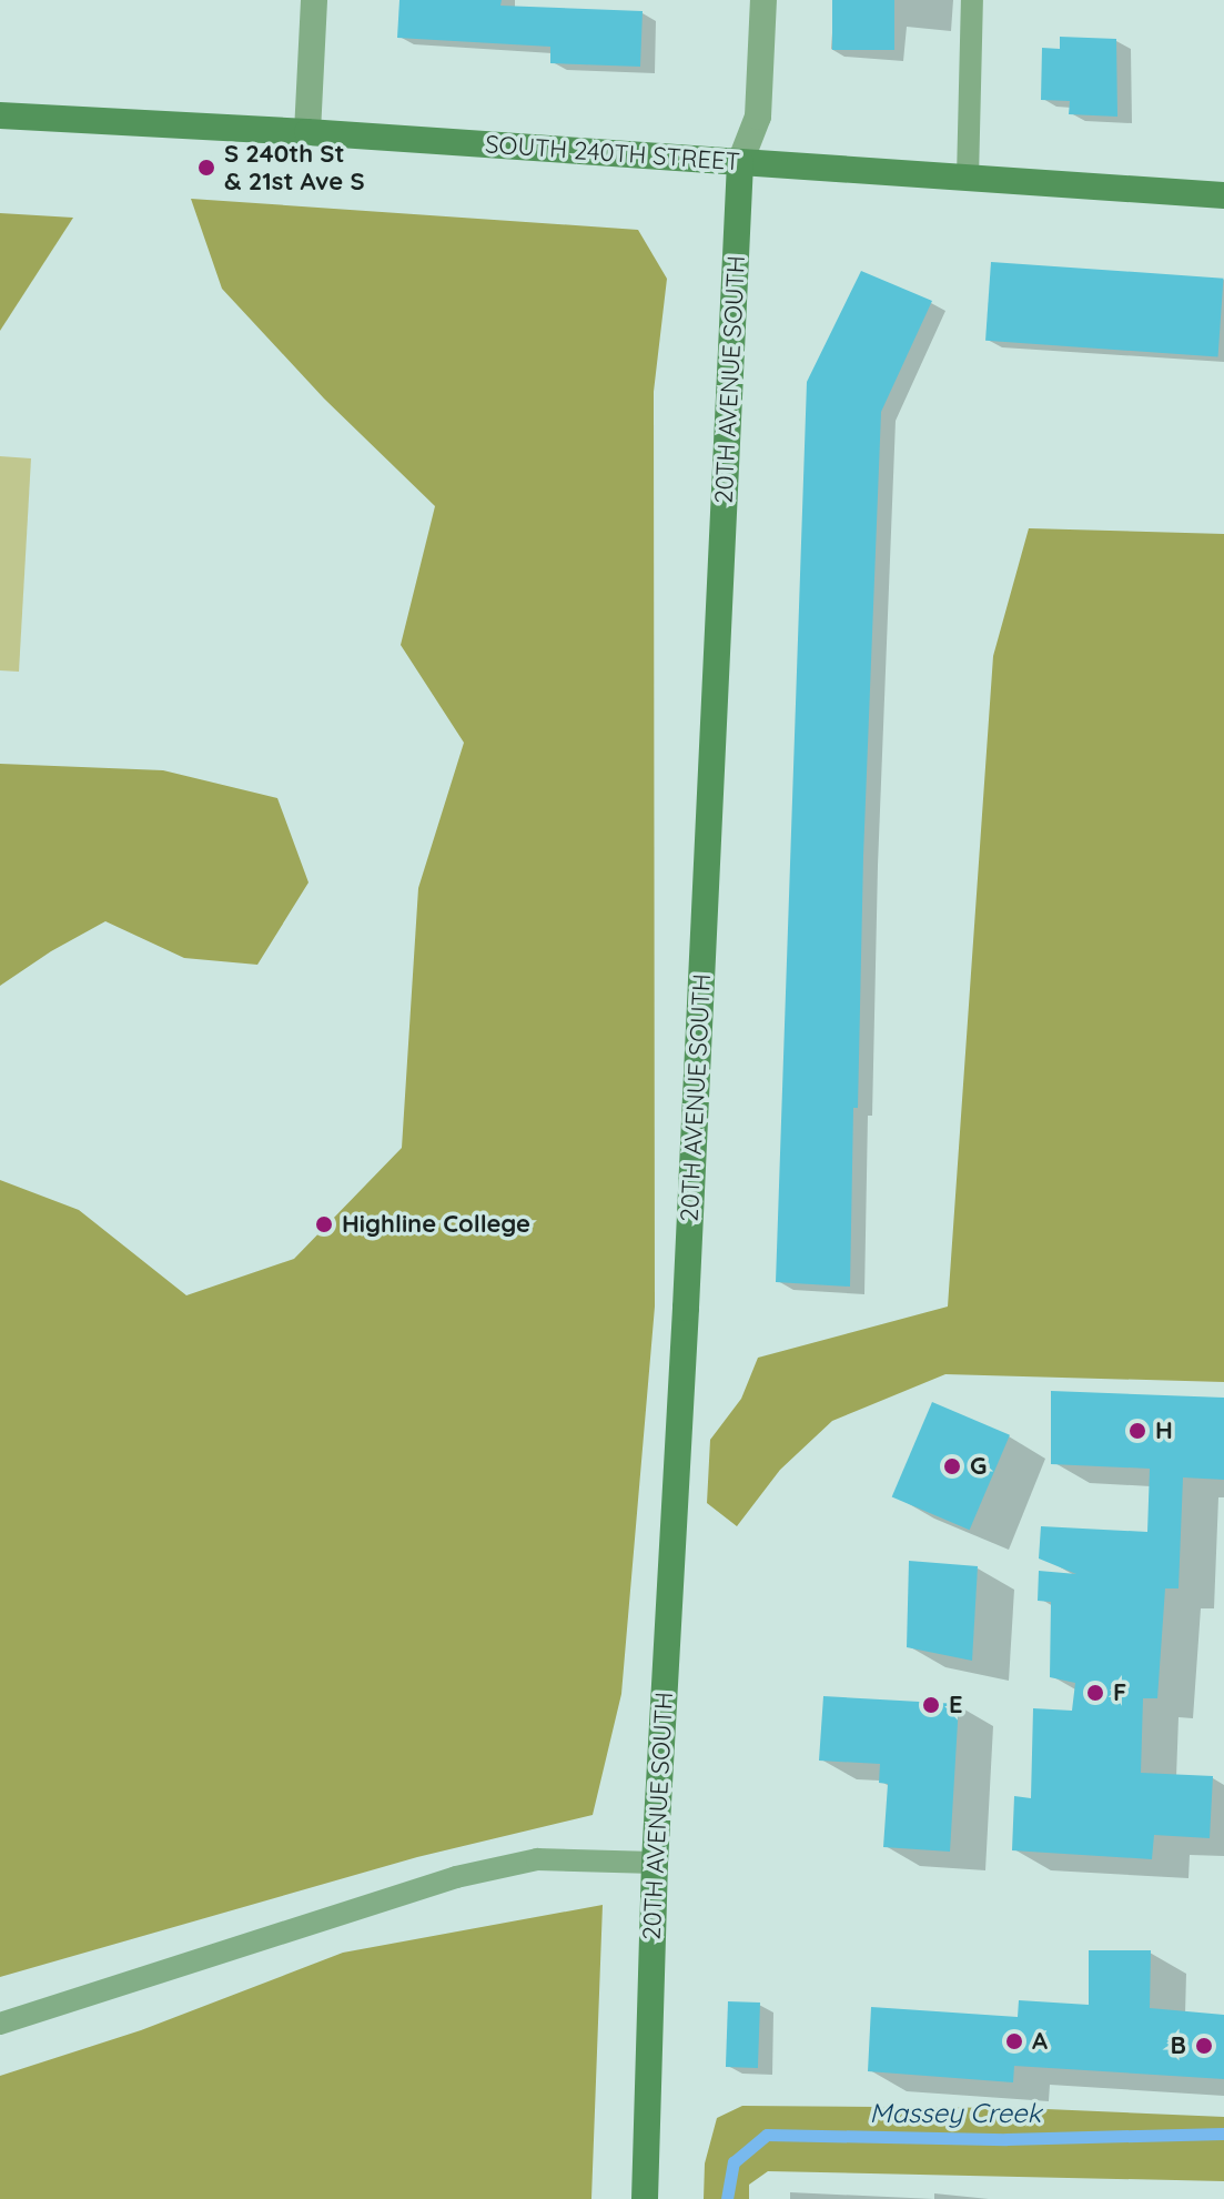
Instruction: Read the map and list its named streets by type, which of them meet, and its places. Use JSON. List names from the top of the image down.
{
  "streets": {
    "street": ["SOUTH 240TH STREET", "20TH AVENUE SOUTH"]
  },
  "crossings": [
    ["SOUTH 240TH STREET", "20TH AVENUE SOUTH"]
  ],
  "water": ["Massey Creek"],
  "places": [
    "S 240th St & 21st Ave S",
    "Highline College",
    "H",
    "G",
    "F",
    "E",
    "A",
    "B"
  ]
}
